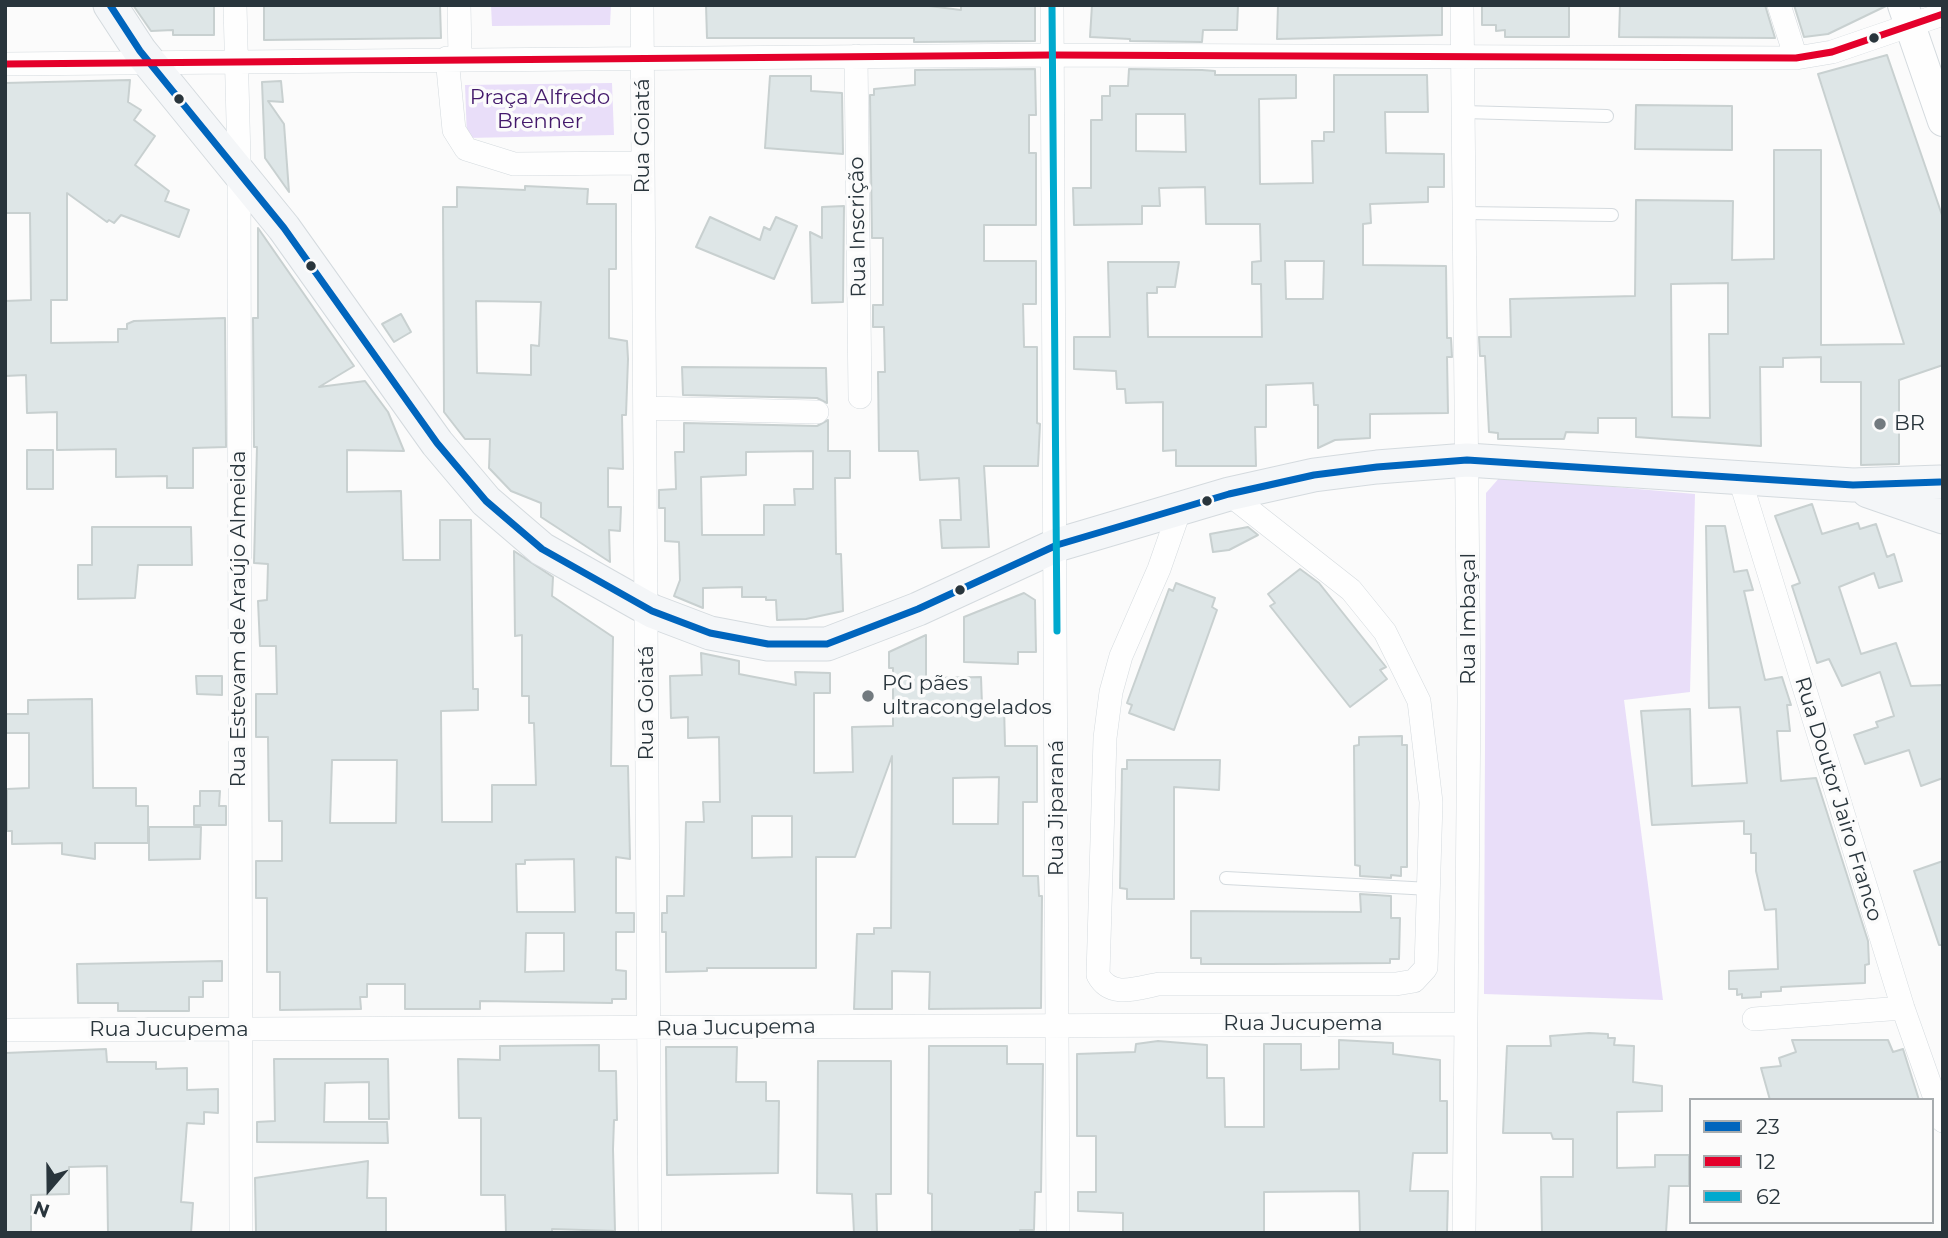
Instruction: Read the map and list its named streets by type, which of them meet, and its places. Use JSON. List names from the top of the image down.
{
  "streets": {
    "street": [
      "Rua Goiatá",
      "Rua Inscrição",
      "Rua Estevam de Araújo Almeida",
      "Rua Imbaçal",
      "Rua Doutor Jairo Franco",
      "Rua Jiparaná",
      "Rua Jucupema"
    ]
  },
  "crossings": [
    ["Rua Goiatá", "Rua Jucupema"],
    ["Rua Estevam de Araújo Almeida", "Rua Jucupema"],
    ["Rua Imbaçal", "Rua Jucupema"],
    ["Rua Jiparaná", "Rua Jucupema"]
  ],
  "parks": ["Praça Alfredo Brenner"],
  "places": ["BR", "PG pães ultracongelados"],
  "lines": ["transit line 23", "transit line 62", "transit line 12"],
  "legend": ["23", "12", "62"],
  "north": "bottom"
}
